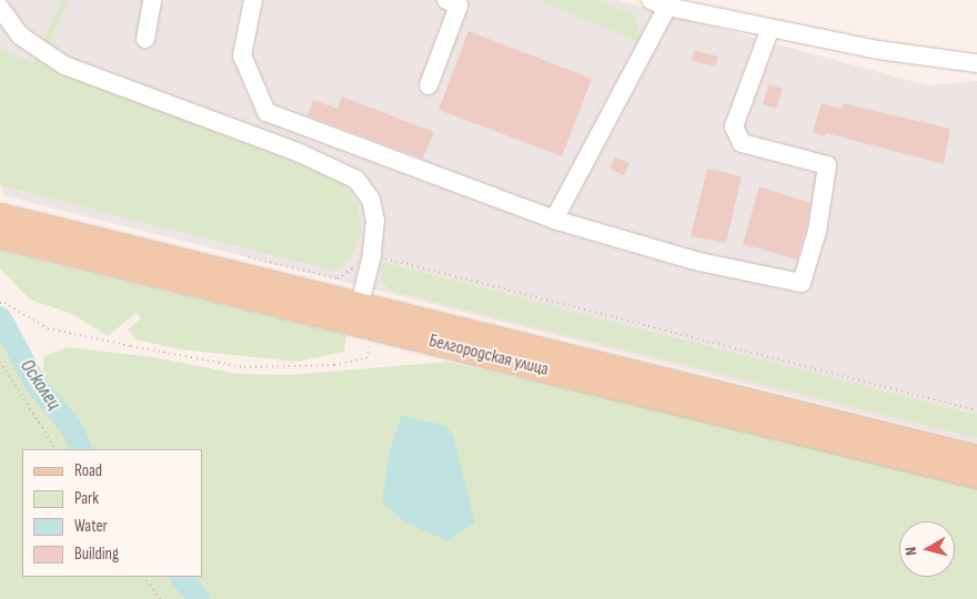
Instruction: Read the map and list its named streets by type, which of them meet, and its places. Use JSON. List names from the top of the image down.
{
  "streets": {
    "main road": ["Белгородская улица"]
  },
  "water": ["Осколец"],
  "legend": [
    "Road",
    "Park",
    "Water",
    "Building"
  ],
  "north": "left"
}
